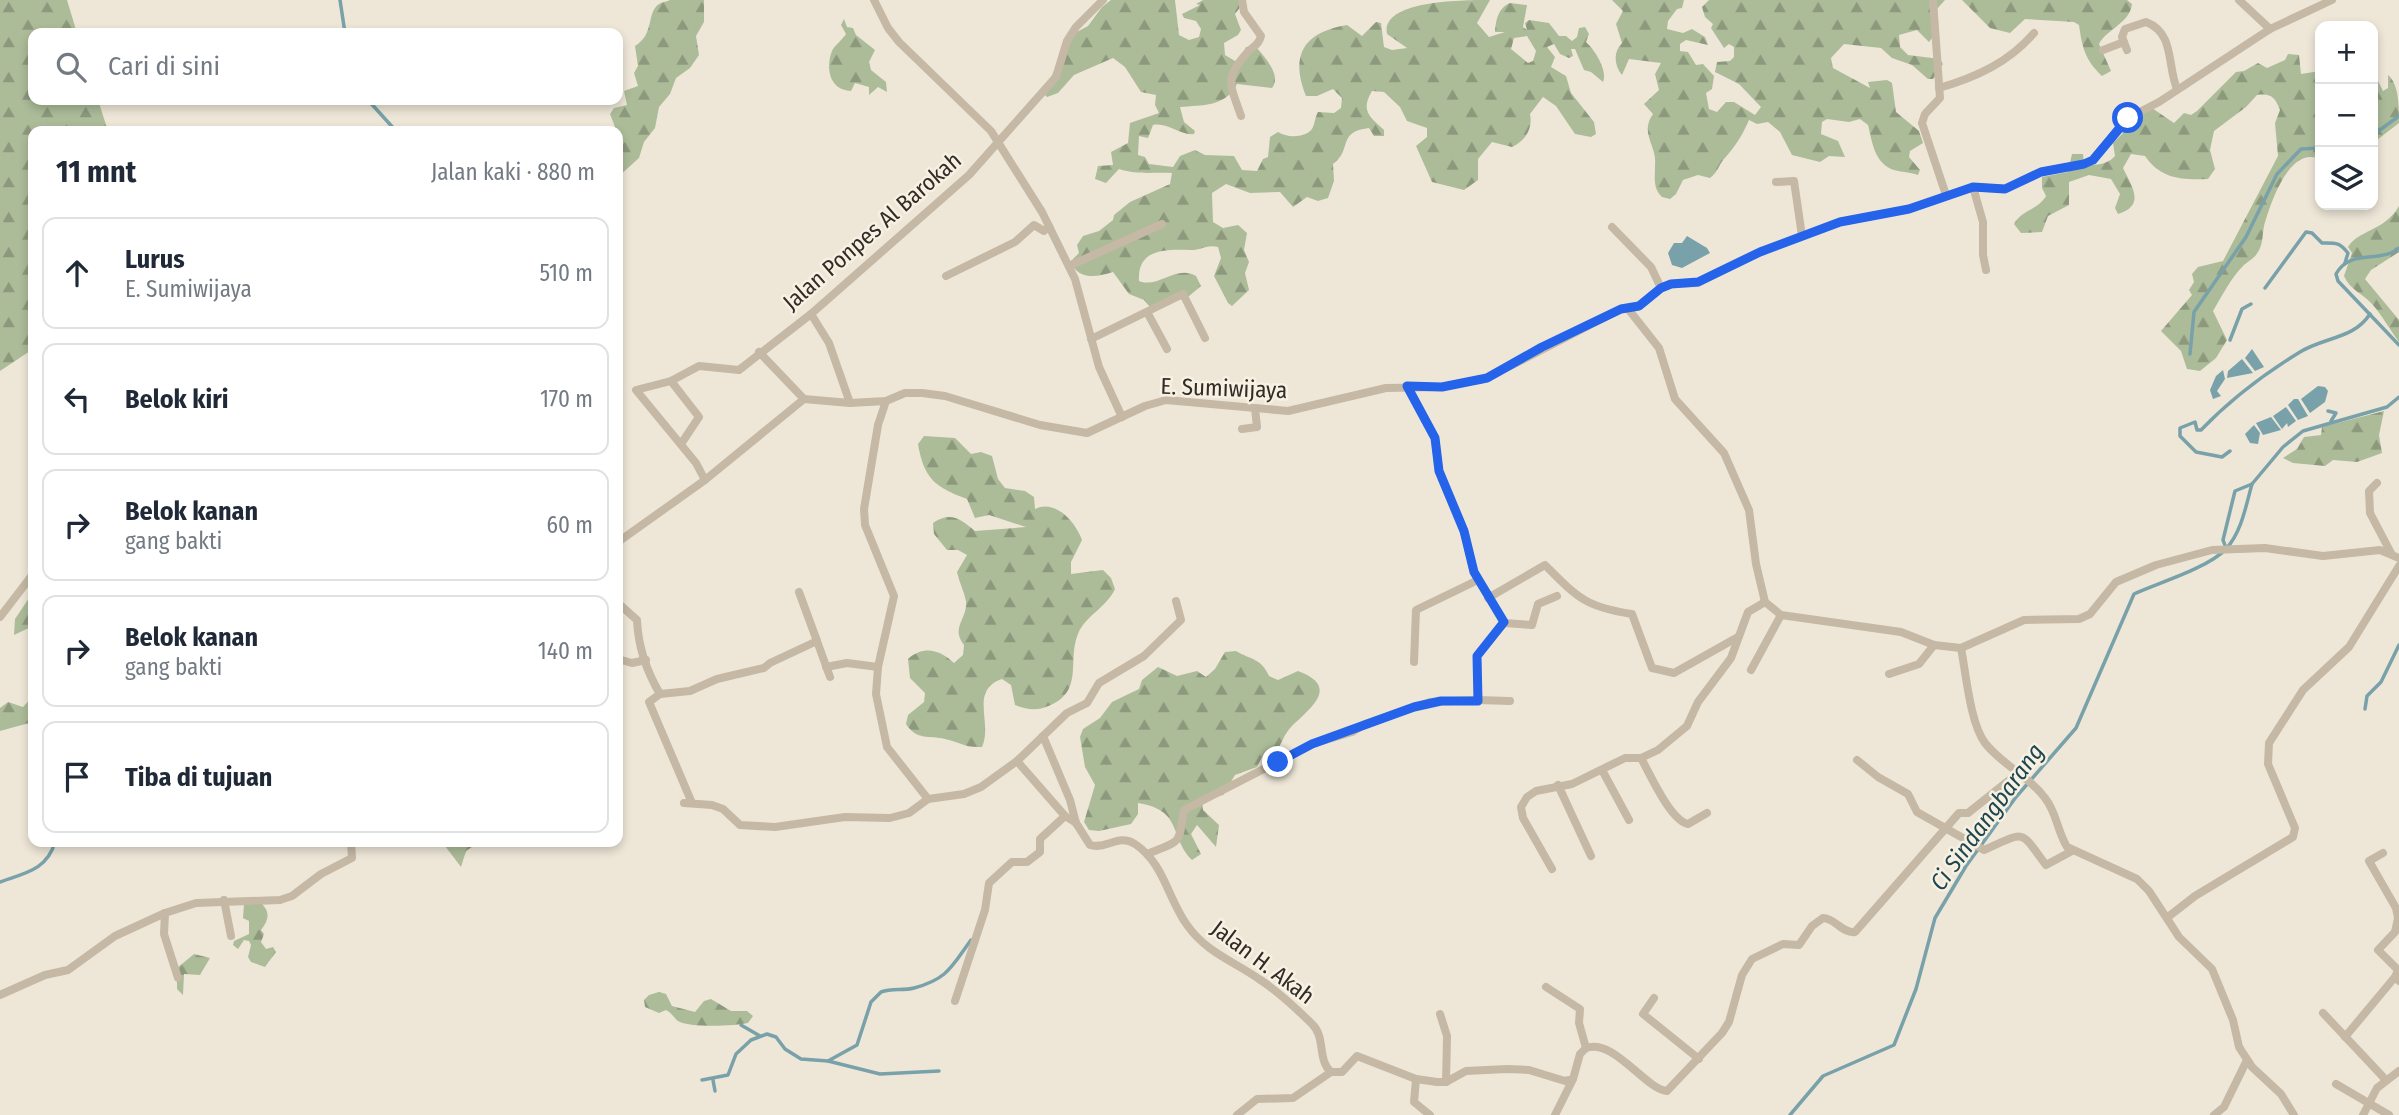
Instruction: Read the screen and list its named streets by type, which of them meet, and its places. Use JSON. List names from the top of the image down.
{
  "streets": {
    "street": ["Jalan Ponpes Al Barokah", "E. Sumiwijaya", "Jalan H. Akah"]
  },
  "water": ["Ci Sindangbarang"],
  "page": {
    "map_buttons": ["+", "−"],
    "search": "Cari di sini",
    "heading": ["11 mnt", "Jalan kaki · 880 m"],
    "list": [
      ["Lurus", "E. Sumiwijaya", "510 m"],
      ["Belok kiri", "170 m"],
      ["Belok kanan", "gang bakti", "60 m"],
      ["Belok kanan", "gang bakti", "140 m"],
      "Tiba di tujuan"
    ]
  }
}
